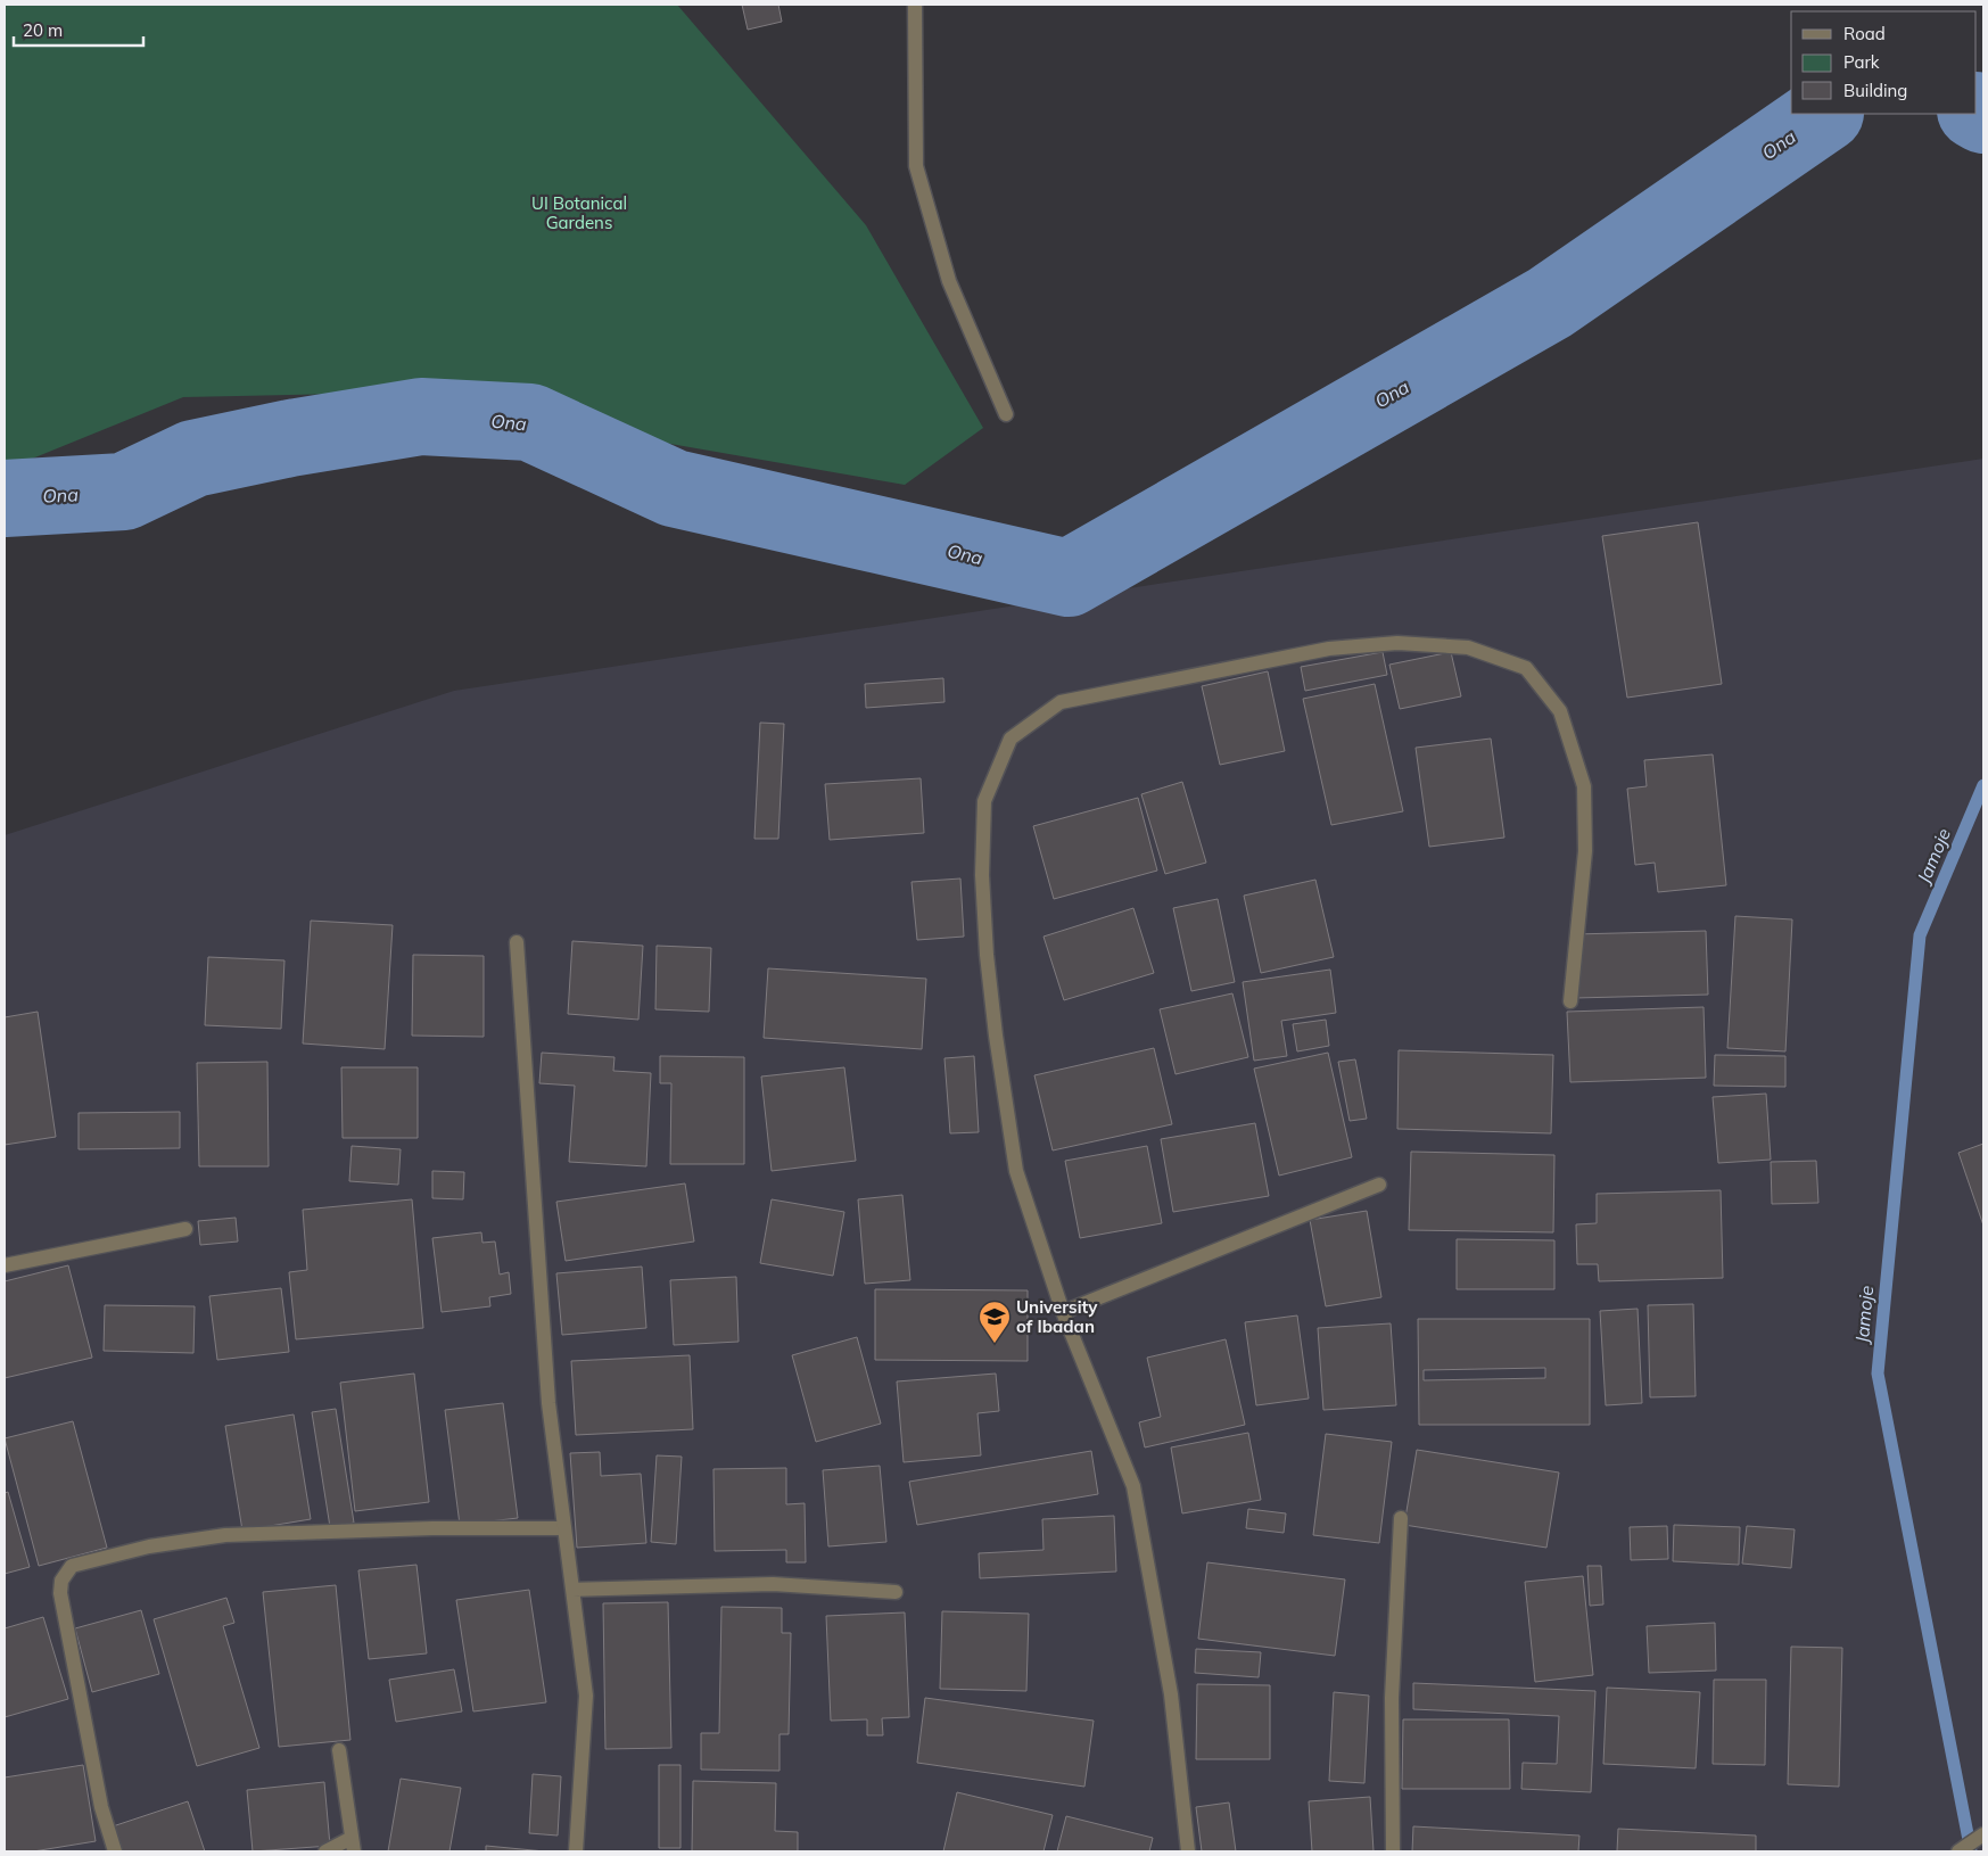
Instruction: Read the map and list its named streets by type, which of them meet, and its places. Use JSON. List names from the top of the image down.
{
  "water": ["Ona", "Jamoje"],
  "parks": ["UI Botanical Gardens"],
  "places": {
    "school or university": ["University of Ibadan"]
  },
  "legend": ["Road", "Park", "Building"],
  "scale_bar": "20 m"
}
